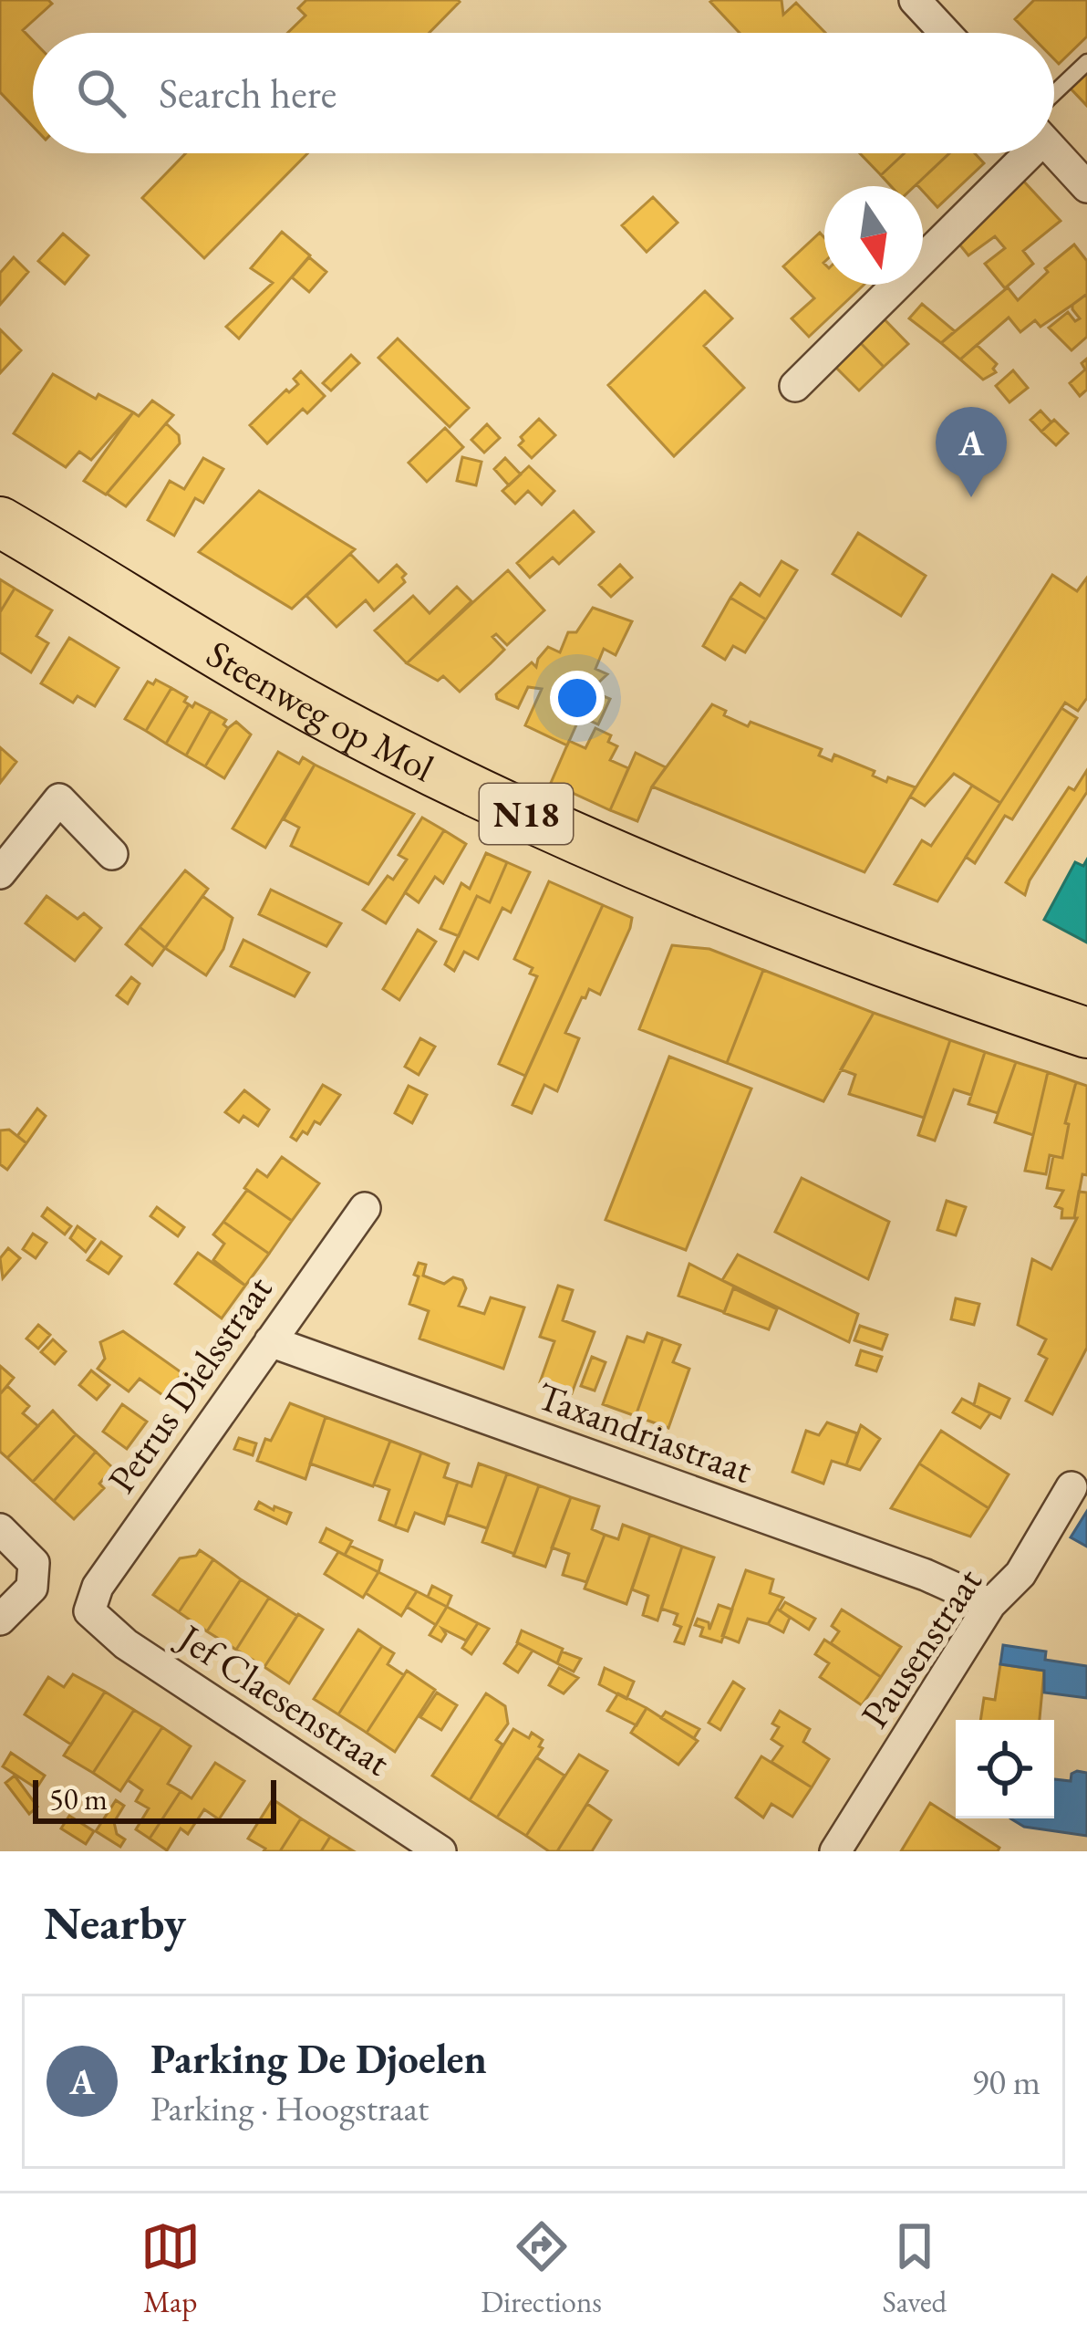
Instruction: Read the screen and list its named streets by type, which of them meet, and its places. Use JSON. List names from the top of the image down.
{
  "streets": {
    "main road": ["Steenweg op Mol", "N18"],
    "street": [
      "Petrus Dielsstraat",
      "Taxandriastraat",
      "Pausenstraat",
      "Jef Claesenstraat"
    ]
  },
  "crossings": [
    ["Petrus Dielsstraat", "Taxandriastraat"],
    ["Petrus Dielsstraat", "Jef Claesenstraat"],
    ["Taxandriastraat", "Pausenstraat"]
  ],
  "scale_bar": "50 m",
  "north": "bottom",
  "page": {
    "search": "Search here",
    "pins": "A",
    "scale": "50 m",
    "heading": "Nearby",
    "list": [
      {
        "mark": "A",
        "name": "Parking De Djoelen",
        "note": "Parking · Hoogstraat",
        "value": "90 m"
      }
    ],
    "nav": ["Map", "Directions", "Saved"]
  }
}
